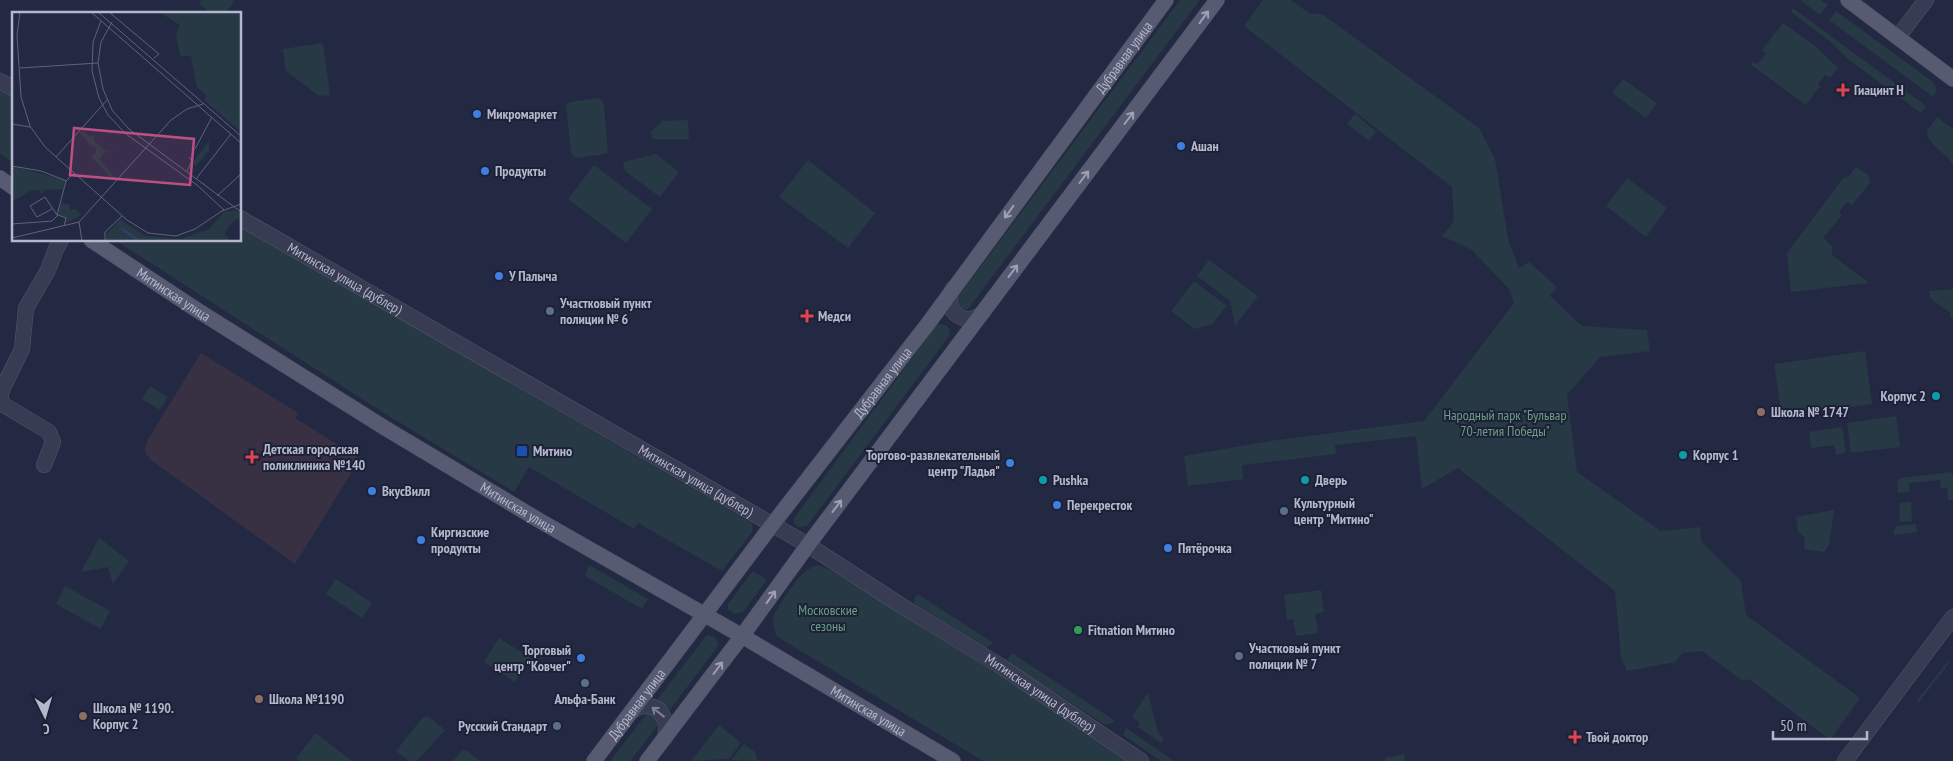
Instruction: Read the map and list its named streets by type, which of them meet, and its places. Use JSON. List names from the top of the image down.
{
  "streets": {
    "main road": ["Дубравная улица", "Митинская улица"],
    "street": ["Митинская улица (дублер)"]
  },
  "crossings": [
    ["Дубравная улица", "Митинская улица (дублер)"],
    ["Дубравная улица", "Митинская улица"]
  ],
  "parks": ["Народный парк \"Бульвар 70-летия Победы\"", "Московские сезоны"],
  "places": {
    "health": [
      "Гиацинт Н",
      "Медси",
      "Детская городская поликлиника №140",
      "Твой доктор"
    ],
    "other": [
      "Микромаркет",
      "Ашан",
      "Продукты",
      "У Палыча",
      "Участковый пункт полиции № 6",
      "Корпус 2",
      "Школа № 1747",
      "Корпус 1",
      "Торгово-развлекательный центр \"Ладья\"",
      "Pushka",
      "Дверь",
      "ВкусВилл",
      "Перекресток",
      "Культурный центр \"Митино\"",
      "Киргизские продукты",
      "Пятёрочка",
      "Fitnation Митино",
      "Участковый пункт полиции № 7",
      "Торговый центр \"Ковчег\"",
      "Альфа-Банк",
      "Школа №1190",
      "Школа № 1190. Корпус 2",
      "Русский Стандарт"
    ],
    "transit": ["Митино"]
  },
  "scale_bar": "50 m",
  "north": "bottom"
}
